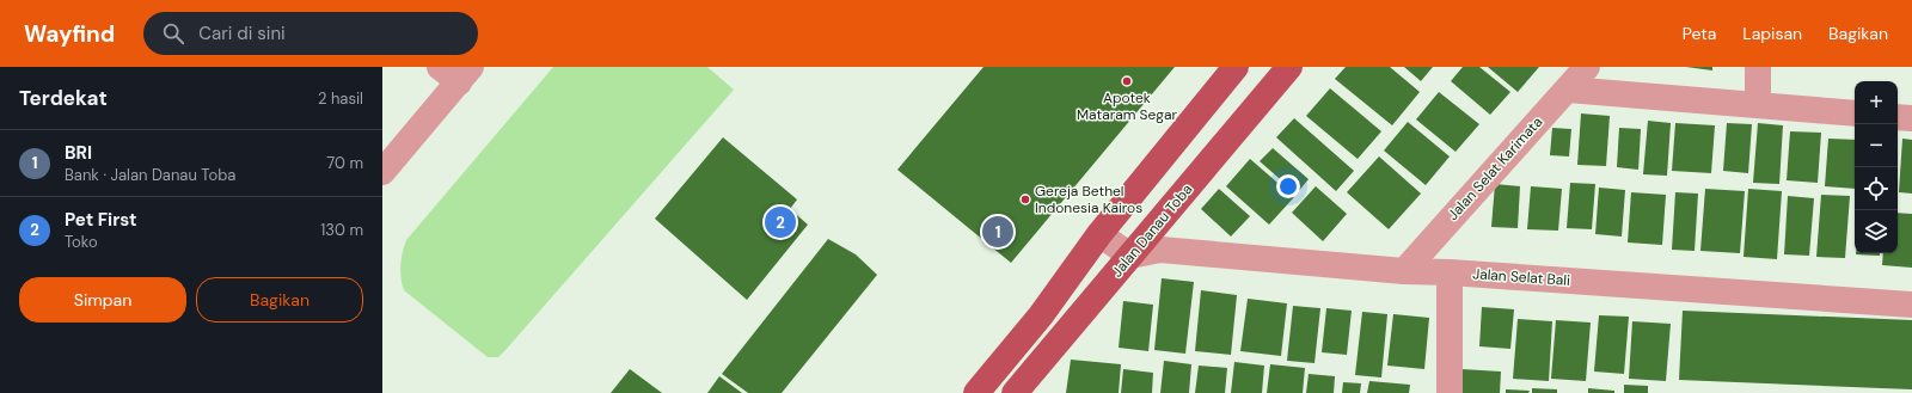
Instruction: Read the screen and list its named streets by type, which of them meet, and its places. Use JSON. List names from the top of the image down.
{
  "streets": {
    "main road": ["Jalan Danau Toba"],
    "street": ["Jalan Selat Karimata", "Jalan Selat Bali"]
  },
  "crossings": [
    ["Jalan Selat Karimata", "Jalan Selat Bali"],
    ["Jalan Danau Toba", "Jalan Selat Bali"]
  ],
  "places": ["Apotek Mataram Segar", "Gereja Bethel Indonesia Kairos"],
  "page": {
    "header": "Wayfind",
    "search": "Cari di sini",
    "nav": ["Peta", "Lapisan", "Bagikan"],
    "heading": ["Terdekat", "2 hasil"],
    "map_buttons": ["+", "−"],
    "list": [
      {
        "mark": "1",
        "name": "BRI",
        "note": "Bank · Jalan Danau Toba",
        "value": "70 m"
      },
      {
        "mark": "2",
        "name": "Pet First",
        "note": "Toko",
        "value": "130 m"
      }
    ],
    "pins": ["2", "1"],
    "buttons": ["Simpan", "Bagikan"]
  }
}
